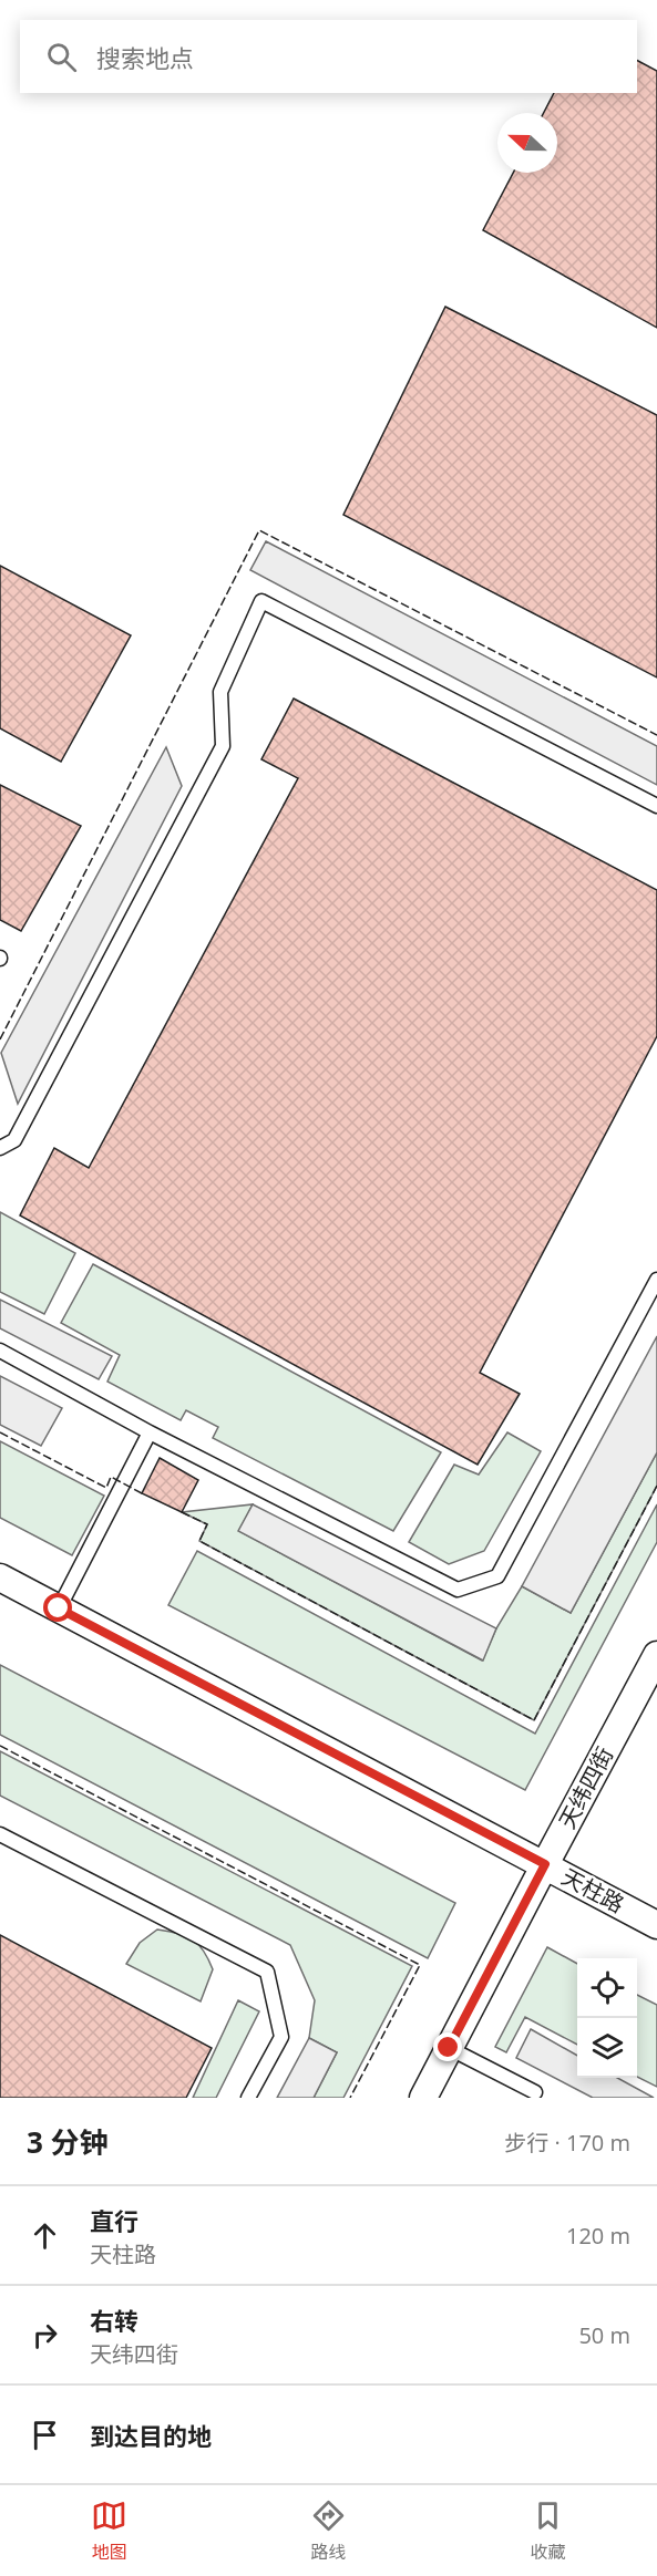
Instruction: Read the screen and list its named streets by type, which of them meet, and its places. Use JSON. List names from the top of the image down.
{
  "streets": {
    "street": ["天纬四街", "天柱路"]
  },
  "crossings": [
    ["天纬四街", "天柱路"]
  ],
  "north": "left",
  "page": {
    "search": "搜索地点",
    "heading": ["3 分钟", "步行 · 170 m"],
    "list": [
      ["直行", "天柱路", "120 m"],
      ["右转", "天纬四街", "50 m"],
      "到达目的地"
    ],
    "nav": ["地图", "路线", "收藏"]
  }
}
